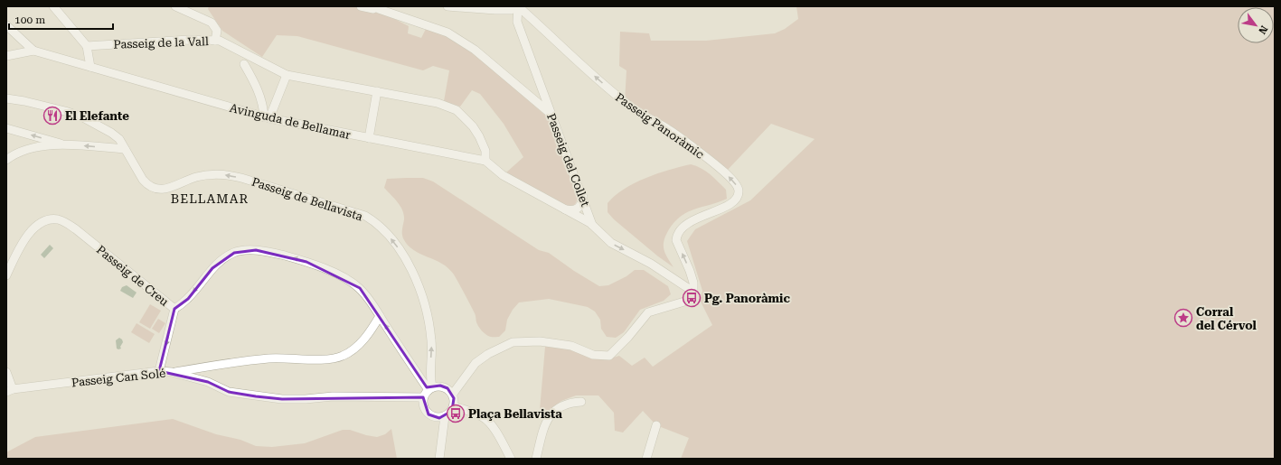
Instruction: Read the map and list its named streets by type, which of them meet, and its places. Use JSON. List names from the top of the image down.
{
  "streets": {
    "street": [
      "Passeig de la Vall",
      "Avinguda de Bellamar",
      "Passeig Panoràmic",
      "Passeig del Collet",
      "Passeig de Bellavista",
      "Passeig de Creu",
      "Passeig Can Solé"
    ]
  },
  "crossings": [
    ["Passeig de la Vall", "Avinguda de Bellamar"],
    ["Avinguda de Bellamar", "Passeig Panoràmic"],
    ["Avinguda de Bellamar", "Passeig del Collet"],
    ["Passeig Panoràmic", "Passeig del Collet"],
    ["Passeig de Bellavista", "Passeig de Creu"],
    ["Passeig de Bellavista", "Passeig Can Solé"],
    ["Passeig de Creu", "Passeig Can Solé"]
  ],
  "one_way": ["Passeig de Bellavista"],
  "districts": ["BELLAMAR"],
  "places": {
    "restaurant": ["El Elefante"],
    "bus stop": ["Pg. Panoràmic", "Plaça Bellavista"],
    "place": ["Corral del Cérvol"]
  },
  "scale_bar": "100 m",
  "north": "bottom right"
}
